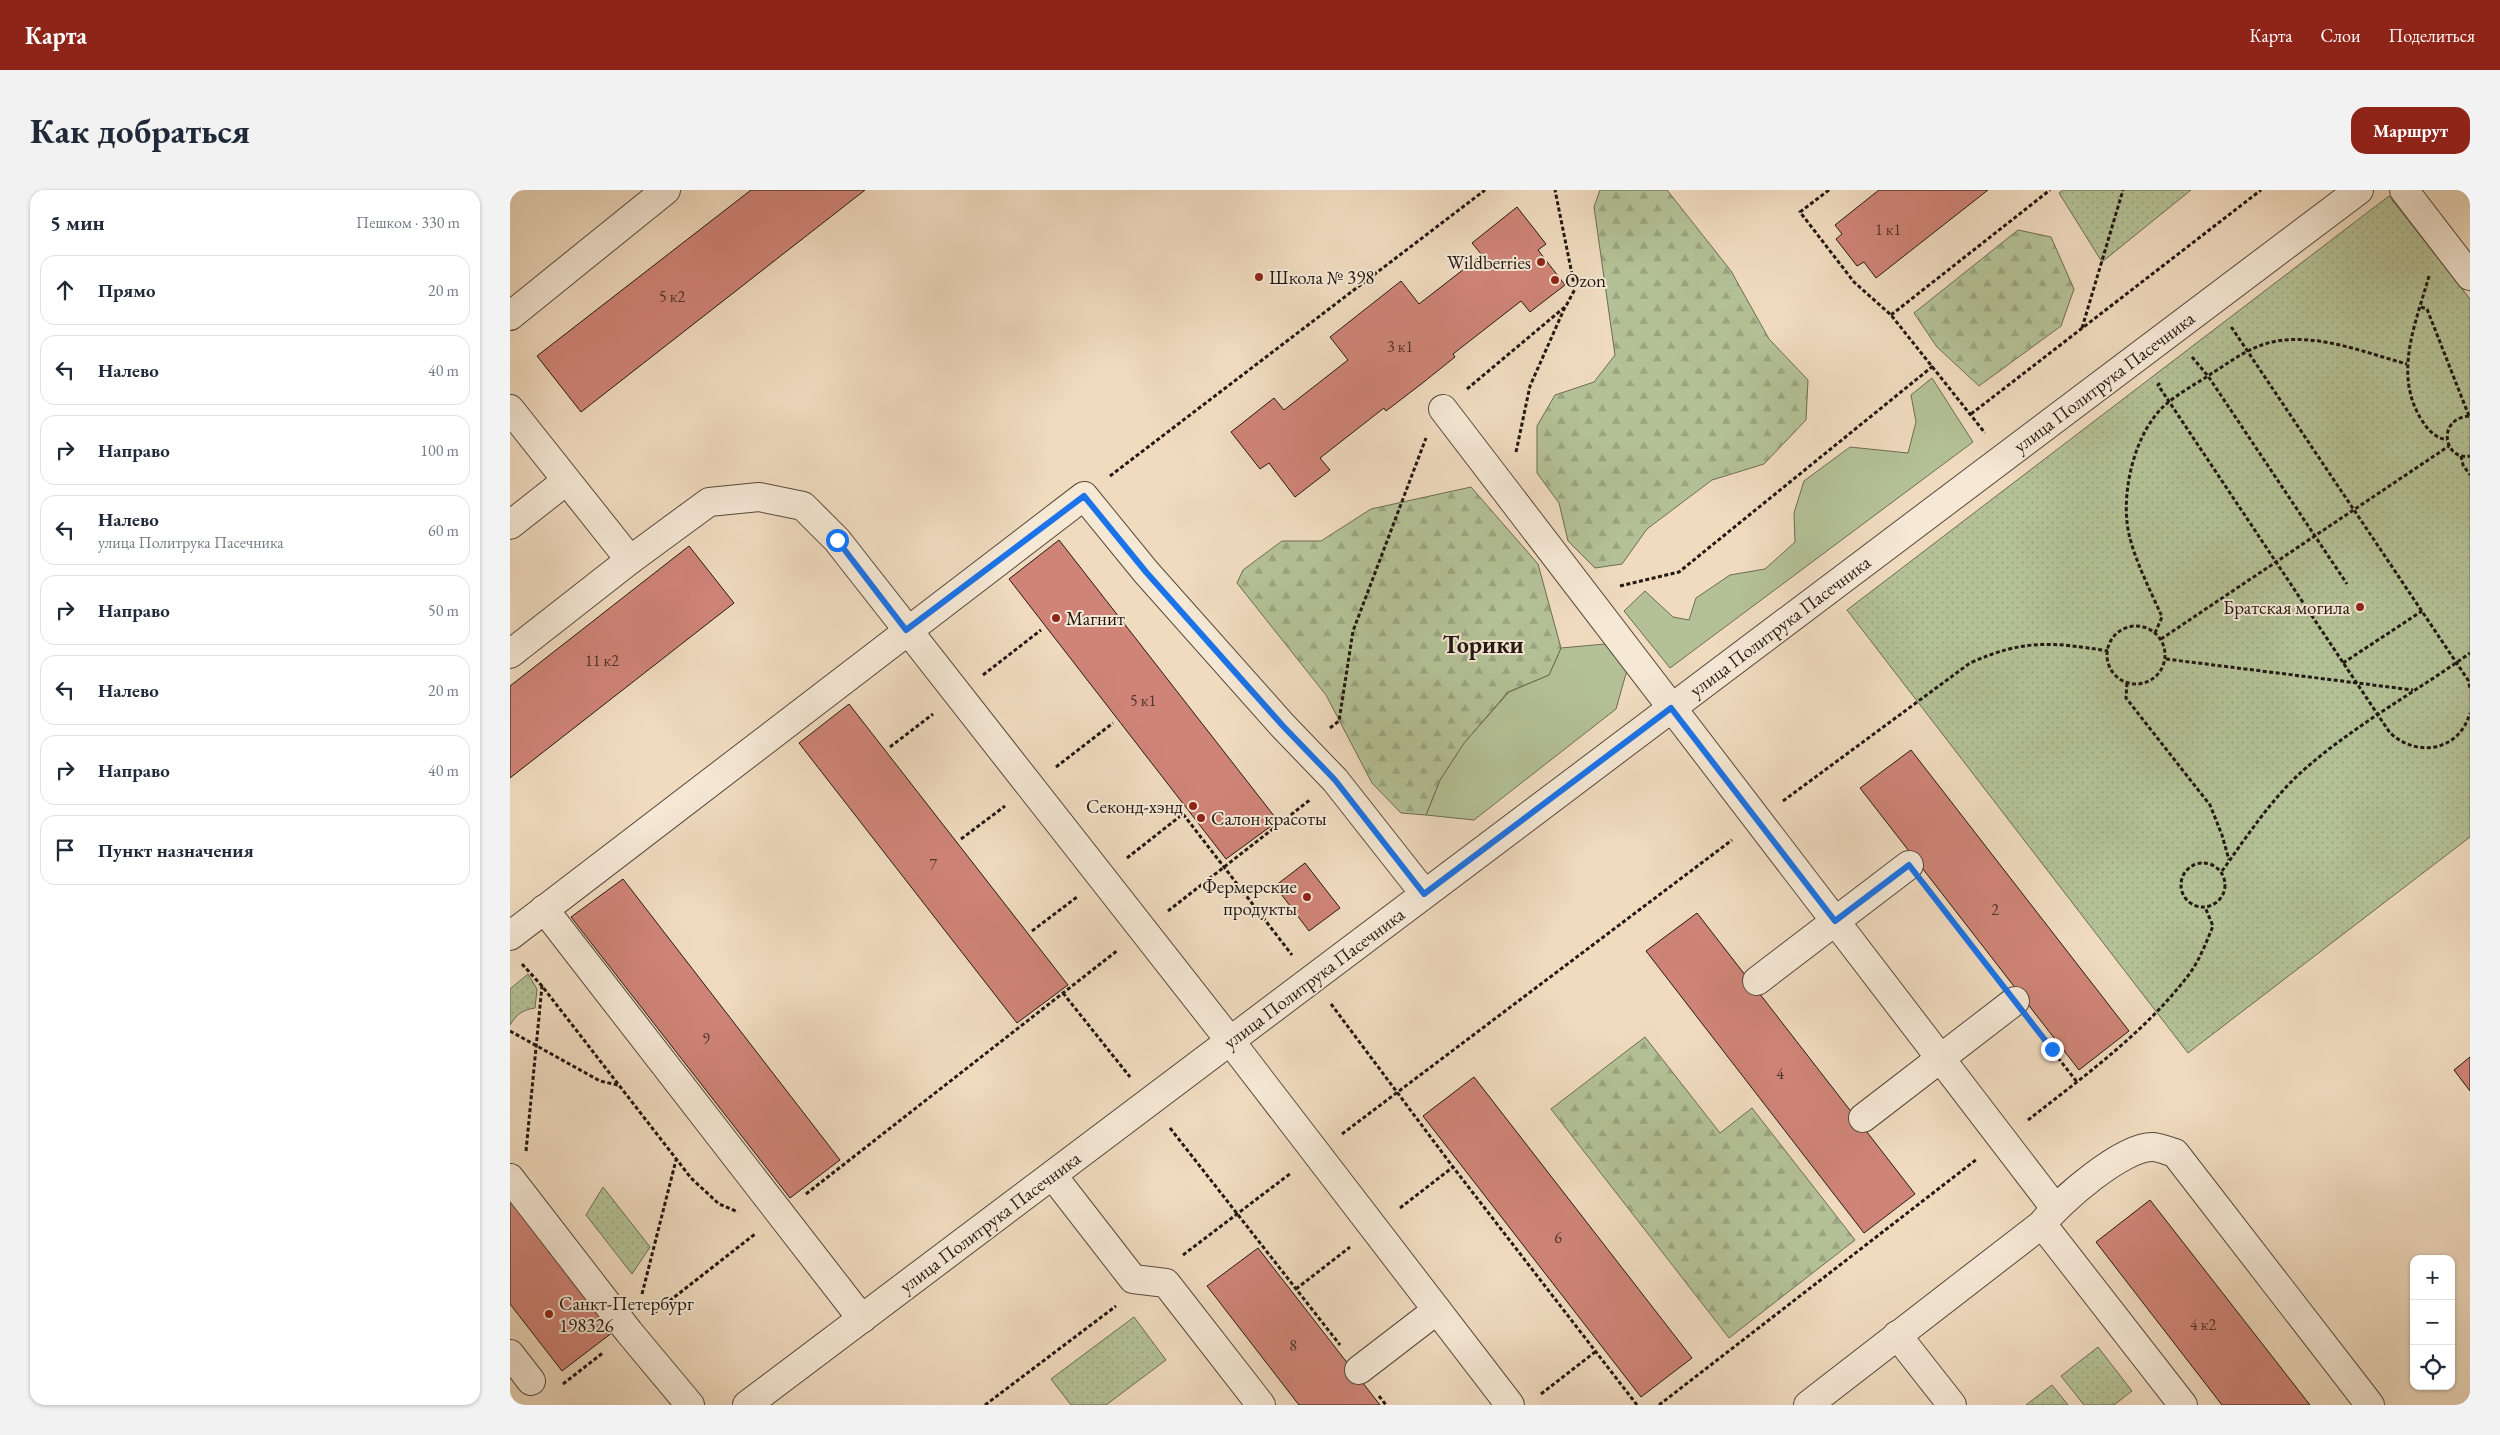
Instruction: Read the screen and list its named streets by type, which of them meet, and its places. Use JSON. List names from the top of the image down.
{
  "streets": {
    "street": ["улица Политрука Пасечника"]
  },
  "districts": ["Торики"],
  "places": [
    "Wildberries",
    "Школа № 398",
    "Ozon",
    "Братская могила",
    "Магнит",
    "Секонд-хэнд",
    "Салон красоты",
    "Фермерские продукты",
    "Санкт-Петербург 198326"
  ],
  "house_numbers": [
    "1 к1",
    "5 к2",
    "3 к1",
    "11 к2",
    "5 к1",
    "7",
    "2",
    "9",
    "4",
    "6",
    "4 к2",
    "8"
  ],
  "page": {
    "header": "Карта",
    "nav": ["Карта", "Слои", "Поделиться"],
    "buttons": "Маршрут",
    "title": "Как добраться",
    "heading": ["5 мин", "Пешком · 330 m"],
    "list": [
      ["Прямо", "20 m"],
      ["Налево", "40 m"],
      ["Направо", "100 m"],
      ["Налево", "улица Политрука Пасечника", "60 m"],
      ["Направо", "50 m"],
      ["Налево", "20 m"],
      ["Направо", "40 m"],
      "Пункт назначения"
    ],
    "map_buttons": ["+", "−"]
  }
}
